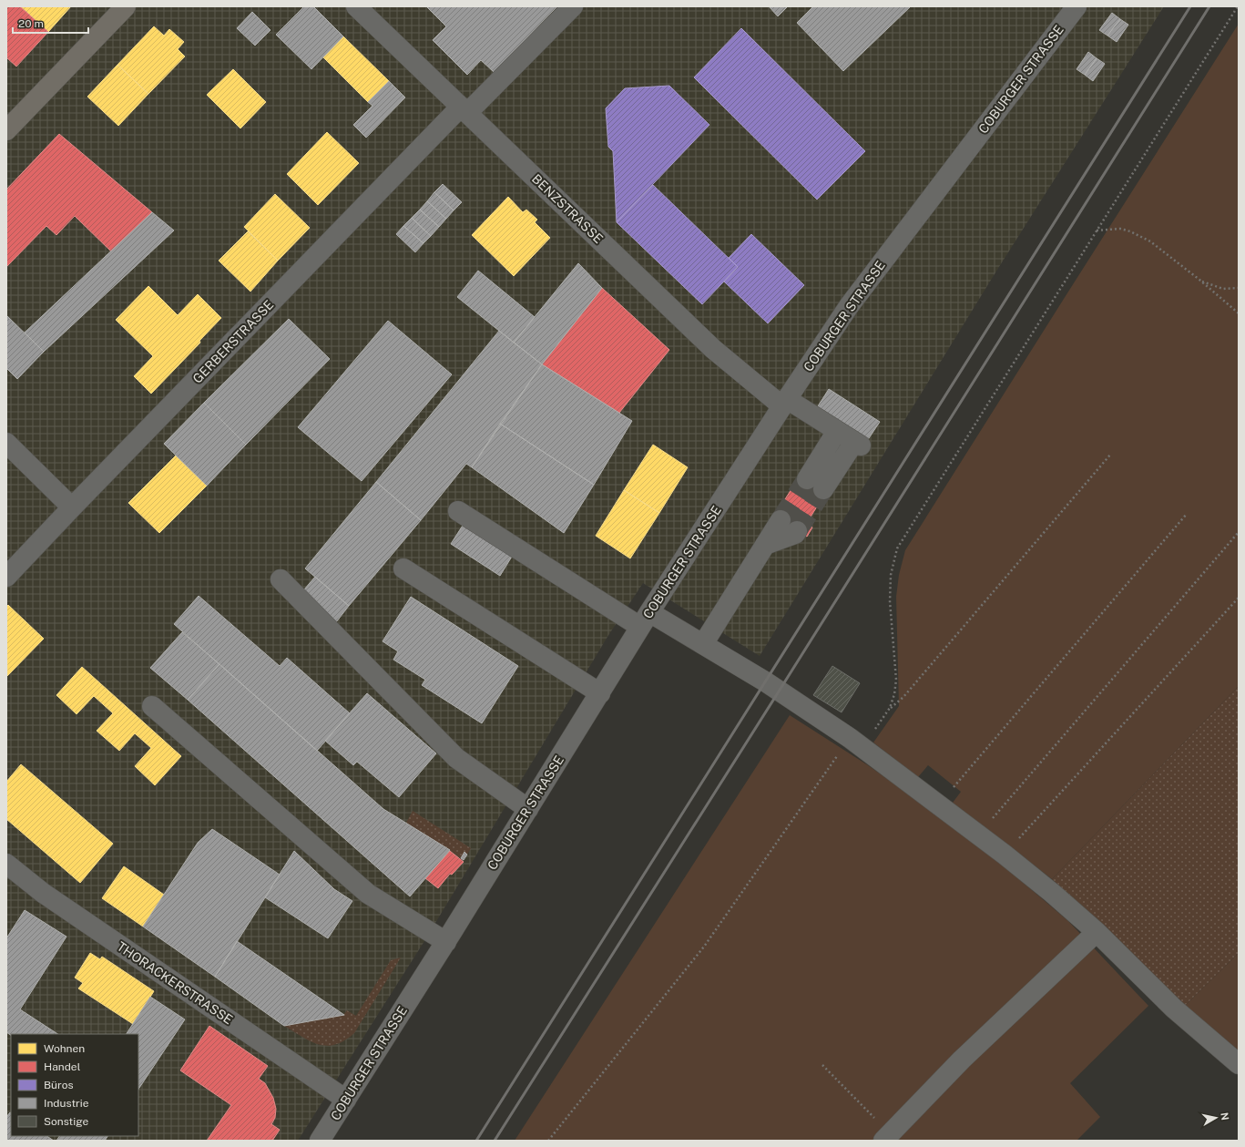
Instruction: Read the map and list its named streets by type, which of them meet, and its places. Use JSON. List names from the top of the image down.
{
  "streets": {
    "street": [
      "COBURGER STRASSE",
      "BENZSTRASSE",
      "GERBERSTRASSE",
      "THORACKERSTRASSE"
    ]
  },
  "crossings": [
    ["COBURGER STRASSE", "BENZSTRASSE"],
    ["COBURGER STRASSE", "THORACKERSTRASSE"],
    ["BENZSTRASSE", "GERBERSTRASSE"]
  ],
  "legend": [
    "Wohnen",
    "Handel",
    "Büros",
    "Industrie",
    "Sonstige"
  ],
  "scale_bar": "20 m",
  "north": "right"
}
